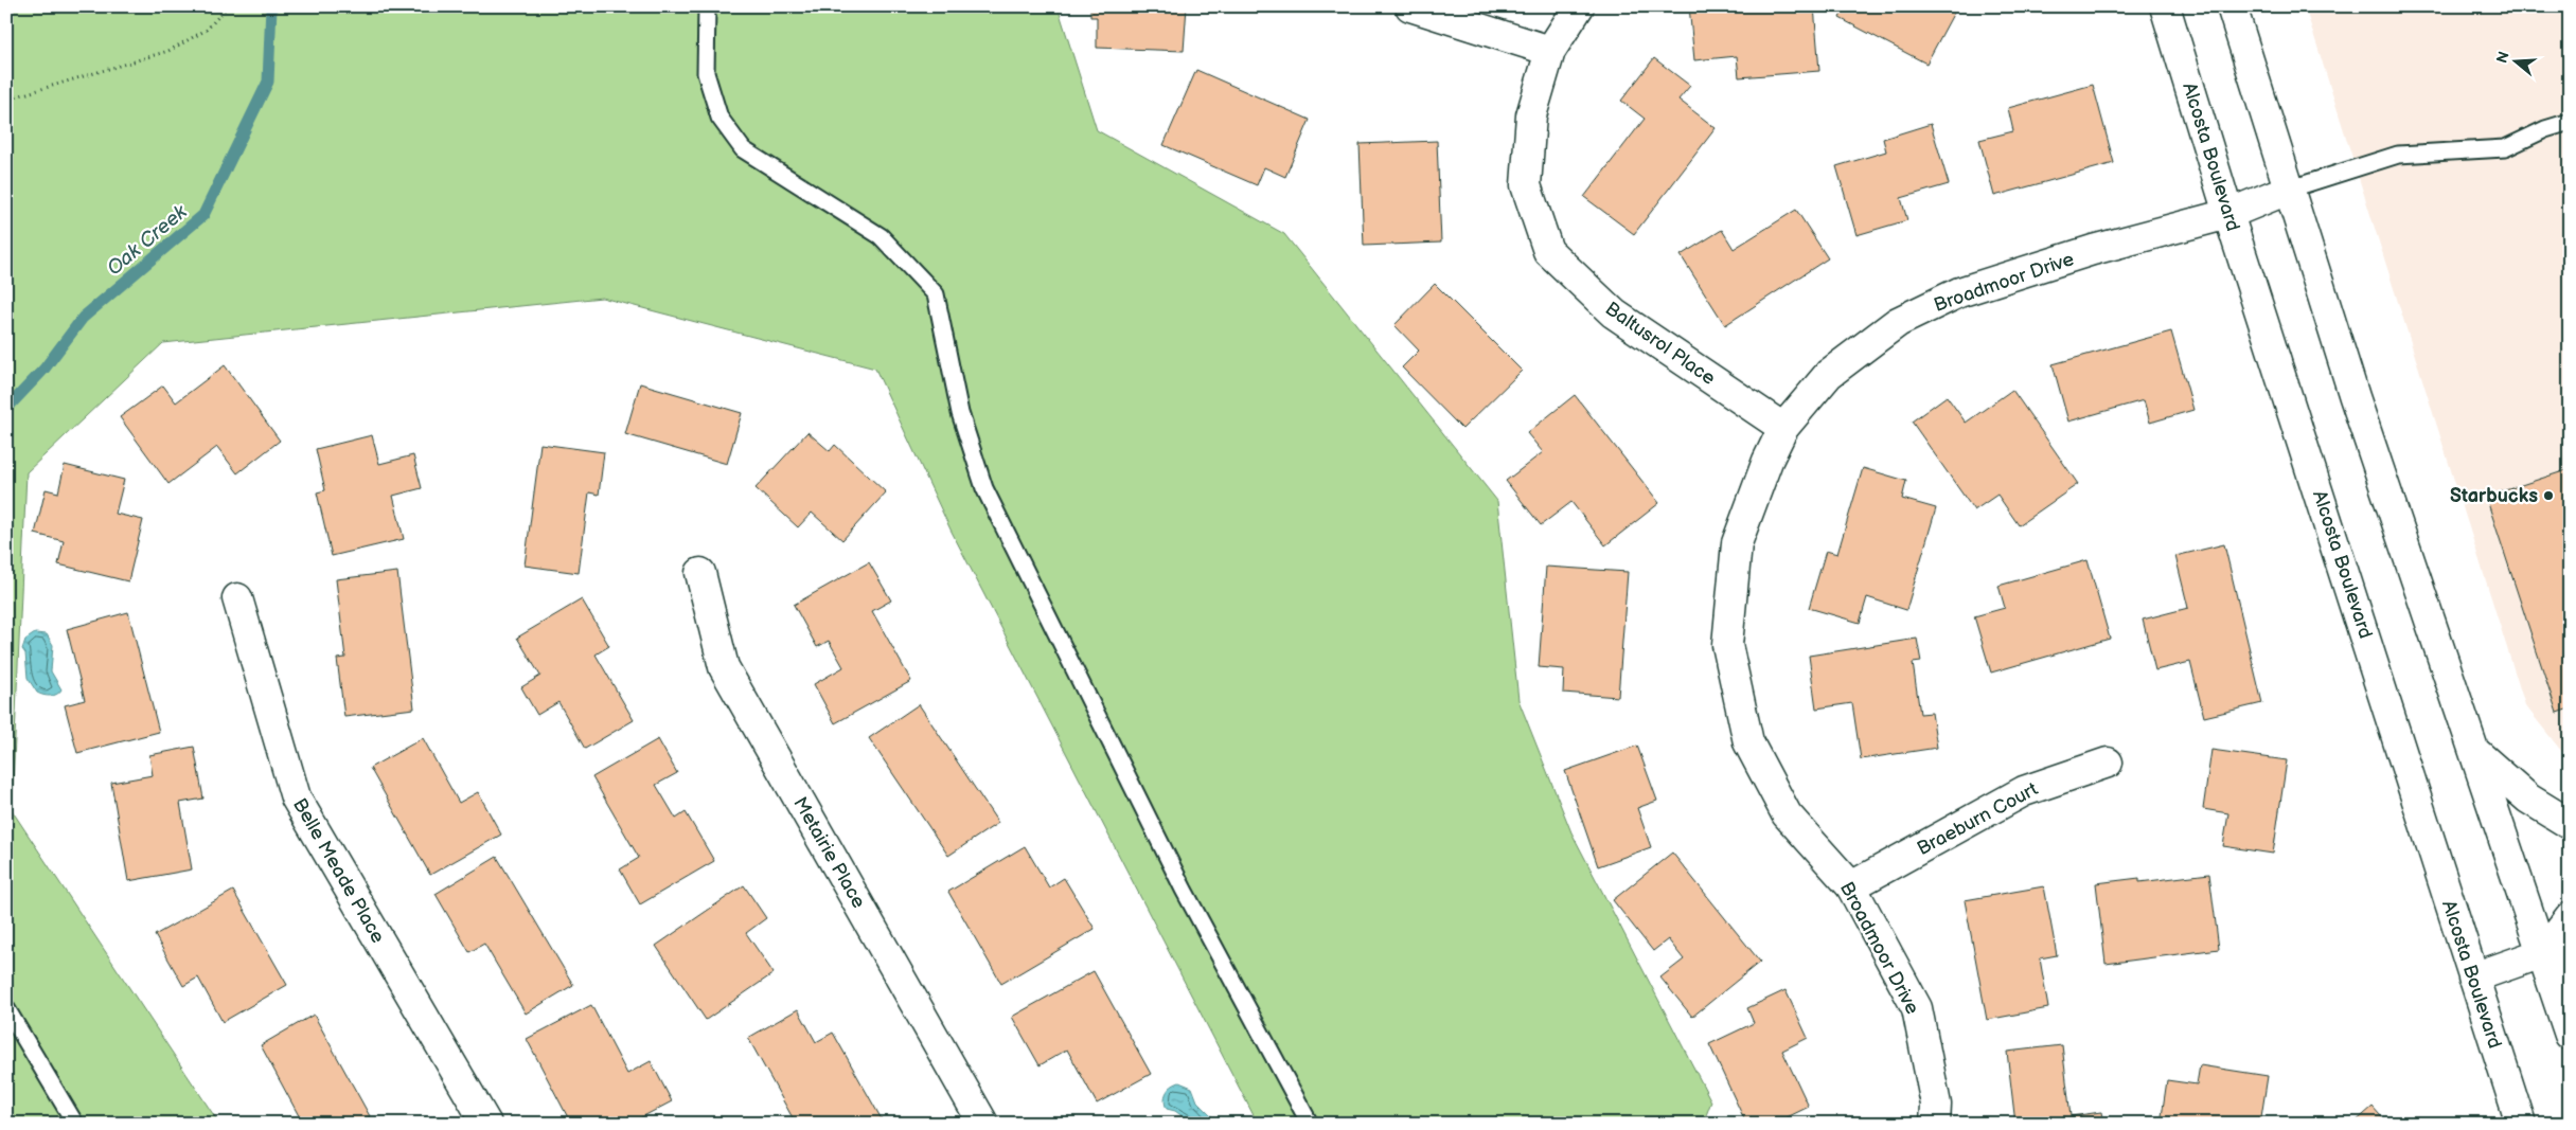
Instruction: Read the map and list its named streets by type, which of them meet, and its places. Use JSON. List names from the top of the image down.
{
  "streets": {
    "street": [
      "Alcosta Boulevard",
      "Broadmoor Drive",
      "Baltusrol Place",
      "Braeburn Court",
      "Metairie Place",
      "Belle Meade Place"
    ]
  },
  "crossings": [
    ["Alcosta Boulevard", "Broadmoor Drive"],
    ["Broadmoor Drive", "Baltusrol Place"],
    ["Broadmoor Drive", "Braeburn Court"]
  ],
  "water": ["Oak Creek"],
  "places": ["Starbucks"],
  "north": "left"
}
